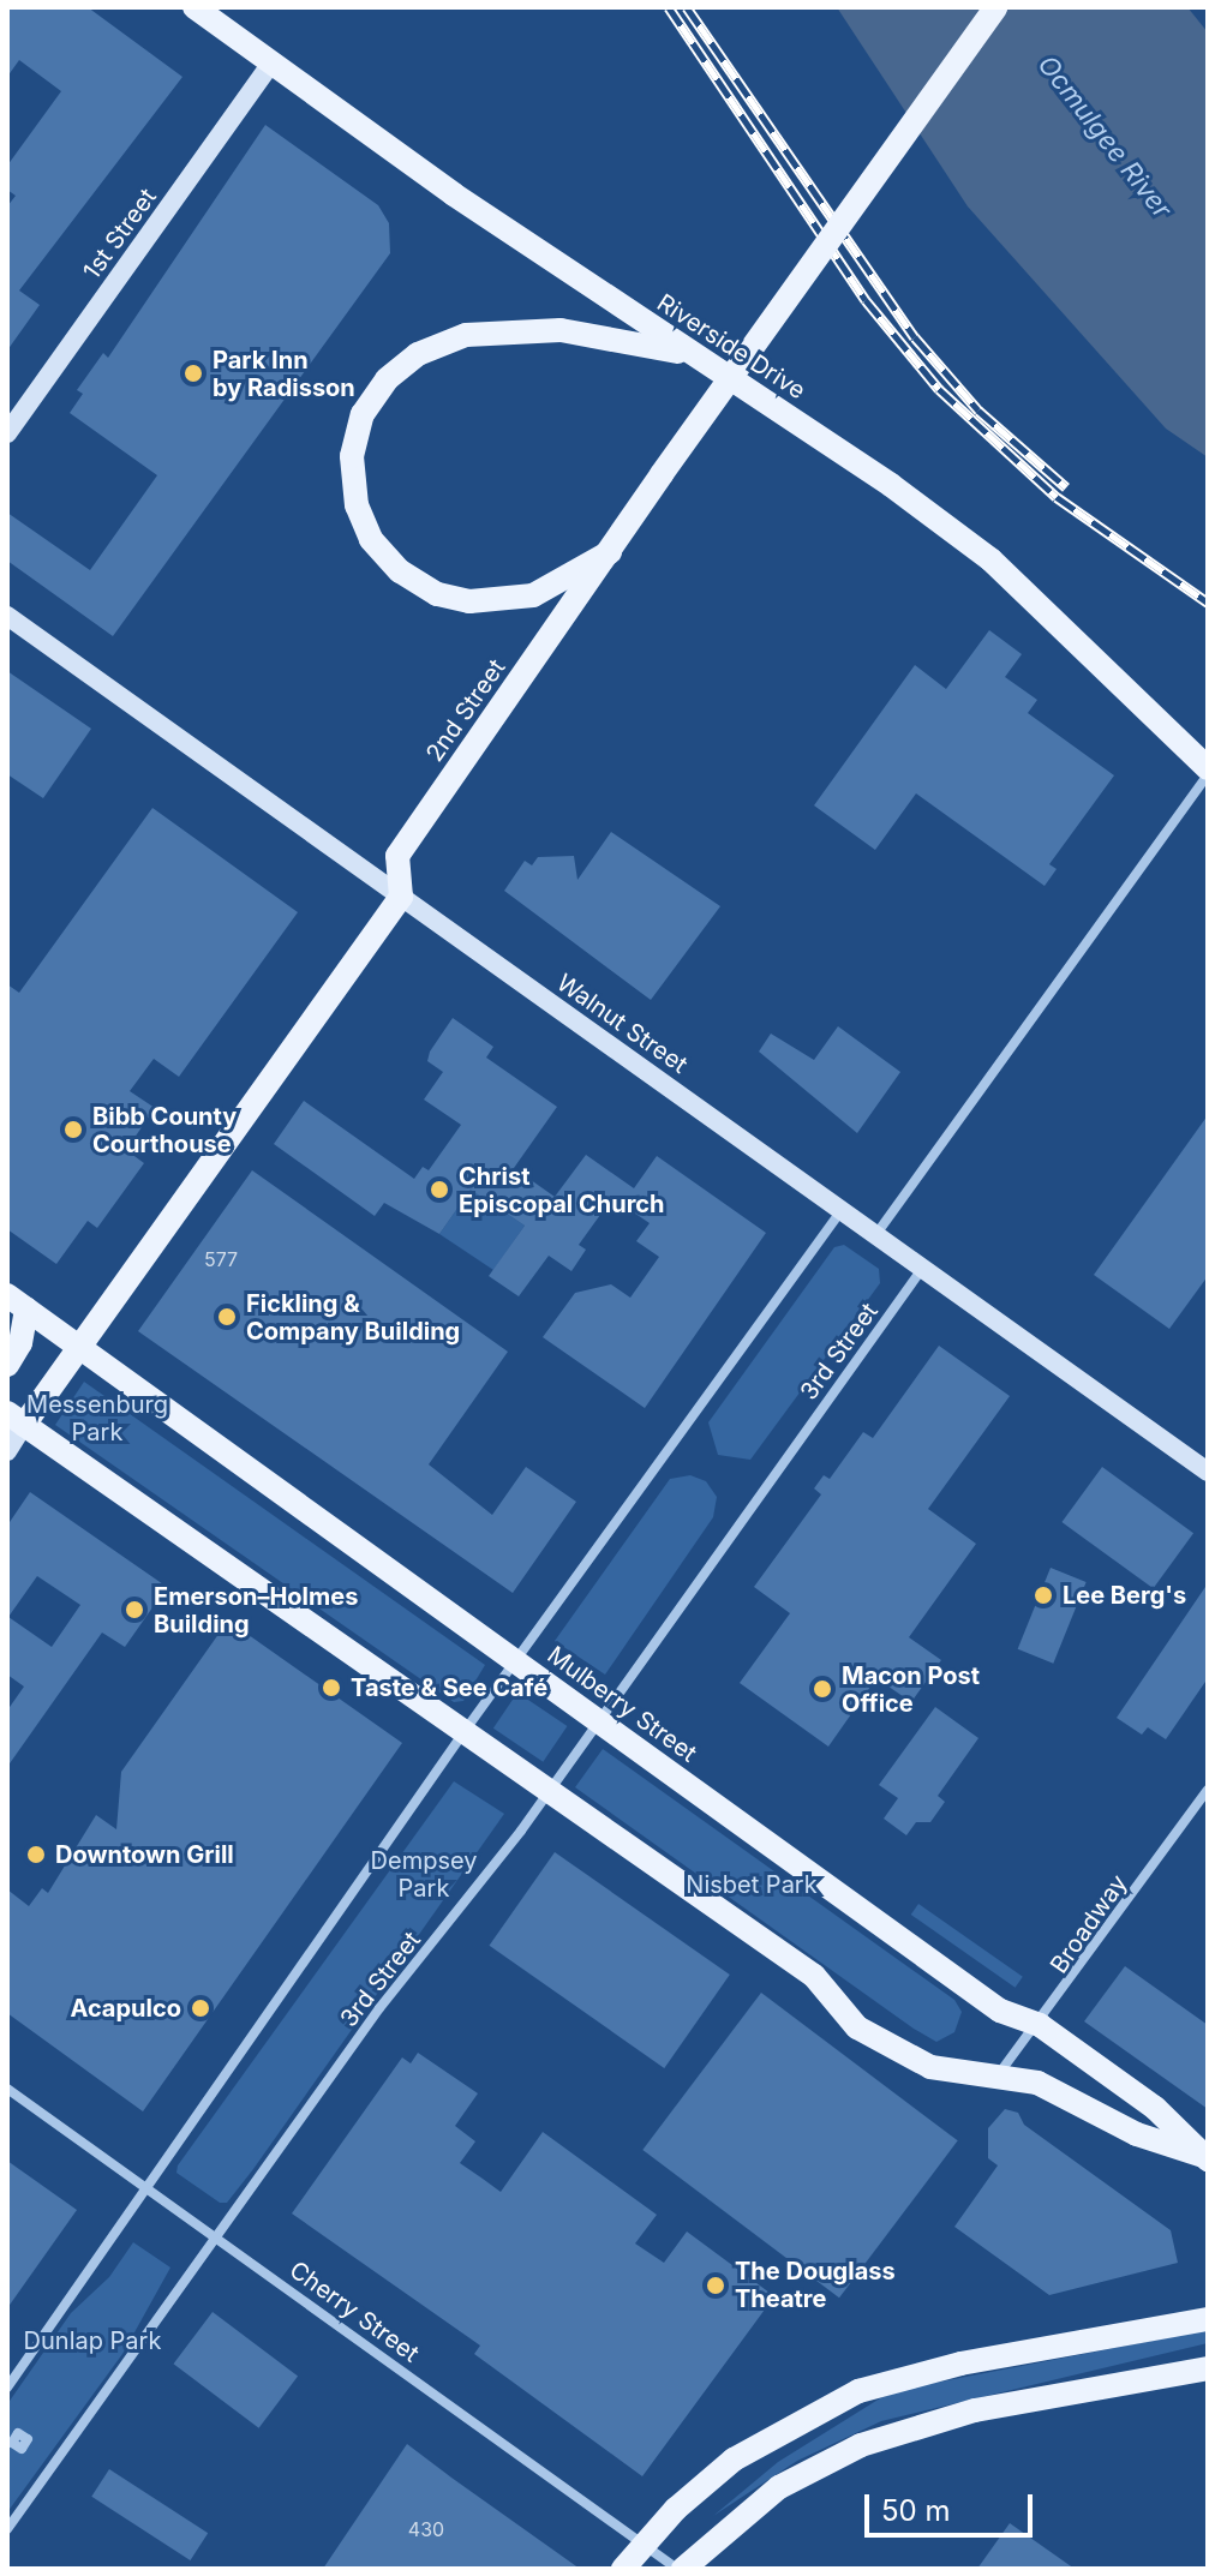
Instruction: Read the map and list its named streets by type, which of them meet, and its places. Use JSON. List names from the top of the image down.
{
  "streets": {
    "main road": ["Riverside Drive", "2nd Street", "Mulberry Street"],
    "street": [
      "1st Street",
      "Walnut Street",
      "3rd Street",
      "Broadway",
      "Cherry Street"
    ]
  },
  "crossings": [
    ["1st Street", "Riverside Drive"],
    ["2nd Street", "Walnut Street"],
    ["Walnut Street", "3rd Street"],
    ["3rd Street", "Mulberry Street"],
    ["3rd Street", "Cherry Street"],
    ["Mulberry Street", "Broadway"]
  ],
  "water": ["Ocmulgee River"],
  "parks": [
    "Messenburg Park",
    "Dempsey Park",
    "Nisbet Park",
    "Dunlap Park"
  ],
  "places": [
    "Park Inn by Radisson",
    "Bibb County Courthouse",
    "Christ Episcopal Church",
    "Fickling & Company Building",
    "Lee Berg's",
    "Emerson–Holmes Building",
    "Taste & See Café",
    "Macon Post Office",
    "Downtown Grill",
    "Acapulco",
    "The Douglass Theatre"
  ],
  "house_numbers": ["577", "430"],
  "scale_bar": "50 m"
}
